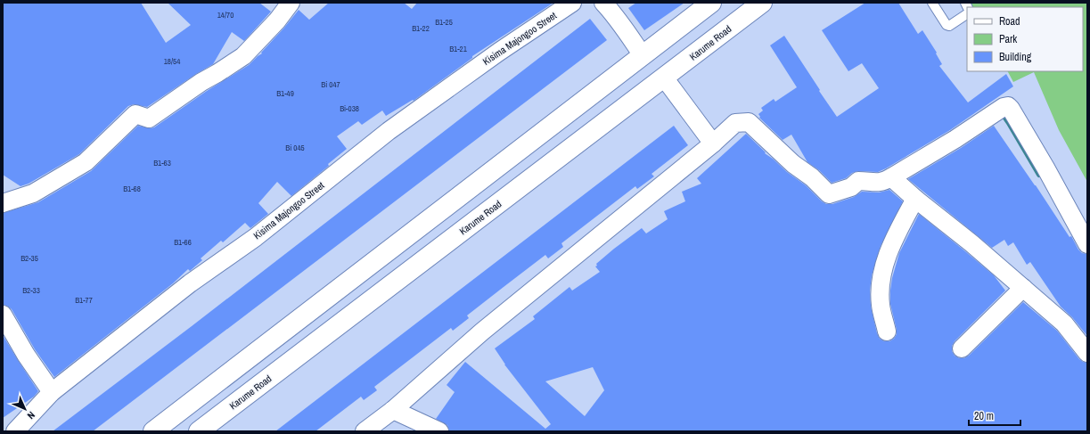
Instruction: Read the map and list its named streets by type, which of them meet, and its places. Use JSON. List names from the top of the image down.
{
  "streets": {
    "main road": ["Karume Road"],
    "street": ["Kisima Majongoo Street"]
  },
  "house_numbers": [
    "14/70",
    "B1-25",
    "B1-22",
    "B1-21",
    "18/54",
    "Bi 047",
    "B1-49",
    "Bi-038",
    "Bi 045",
    "B1-63",
    "B1-68",
    "B1-66",
    "B2-35",
    "B2-33",
    "B1-77"
  ],
  "legend": ["Road", "Park", "Building"],
  "scale_bar": "20 m",
  "north": "bottom right"
}
